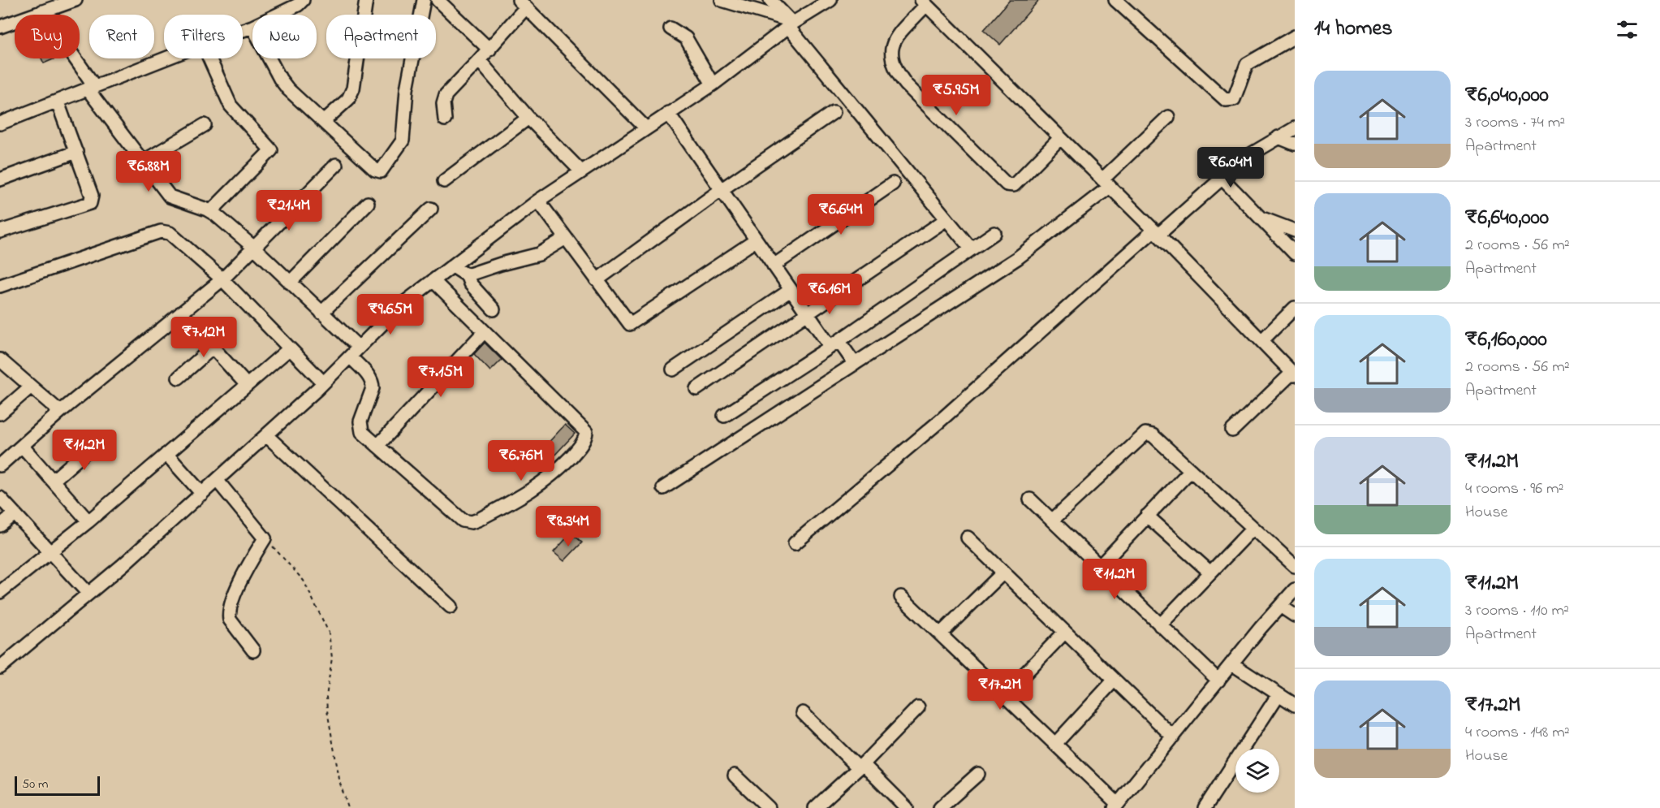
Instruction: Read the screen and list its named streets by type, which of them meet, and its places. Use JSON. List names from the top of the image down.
{
  "scale_bar": "50 m",
  "page": {
    "heading": "14 homes",
    "chip": [
      "Buy",
      "Rent",
      "Filters",
      "New",
      "Apartment"
    ],
    "list": [
      {
        "name": "₹6,040,000",
        "note": "3 rooms · 74 m² · Apartment"
      },
      {
        "name": "₹6,640,000",
        "note": "2 rooms · 56 m² · Apartment"
      },
      {
        "name": "₹6,160,000",
        "note": "2 rooms · 56 m² · Apartment"
      },
      {
        "name": "₹11.2M",
        "note": "4 rooms · 96 m² · House"
      },
      {
        "name": "₹11.2M",
        "note": "3 rooms · 110 m² · Apartment"
      },
      {
        "name": "₹17.2M",
        "note": "4 rooms · 148 m² · House"
      }
    ],
    "price": [
      "₹5.95M",
      "₹6.04M",
      "₹6.88M",
      "₹21.4M",
      "₹6.64M",
      "₹6.16M",
      "₹9.65M",
      "₹7.12M",
      "₹7.15M",
      "₹11.2M",
      "₹6.76M",
      "₹8.34M",
      "₹11.2M",
      "₹17.2M"
    ],
    "scale": "50 m"
  }
}
